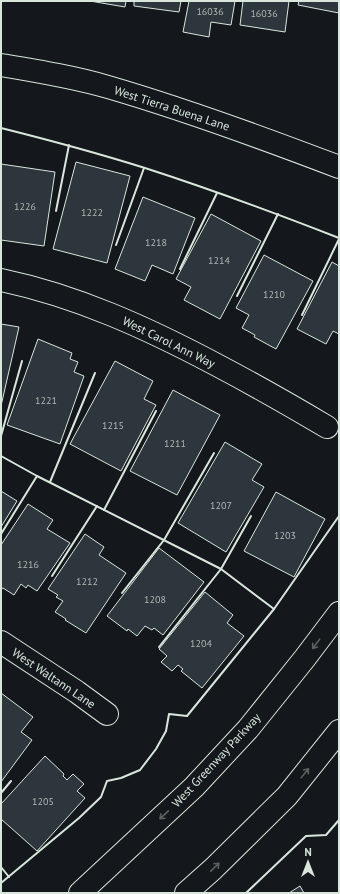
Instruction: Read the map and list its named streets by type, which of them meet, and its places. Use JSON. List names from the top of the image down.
{
  "streets": {
    "street": [
      "West Tierra Buena Lane",
      "West Carol Ann Way",
      "West Waltann Lane",
      "West Greenway Parkway"
    ]
  },
  "house_numbers": [
    "16036",
    "16036",
    "1226",
    "1222",
    "1218",
    "1214",
    "1210",
    "1221",
    "1215",
    "1211",
    "1207",
    "1203",
    "1216",
    "1212",
    "1208",
    "1204",
    "1205"
  ],
  "north": "top"
}
